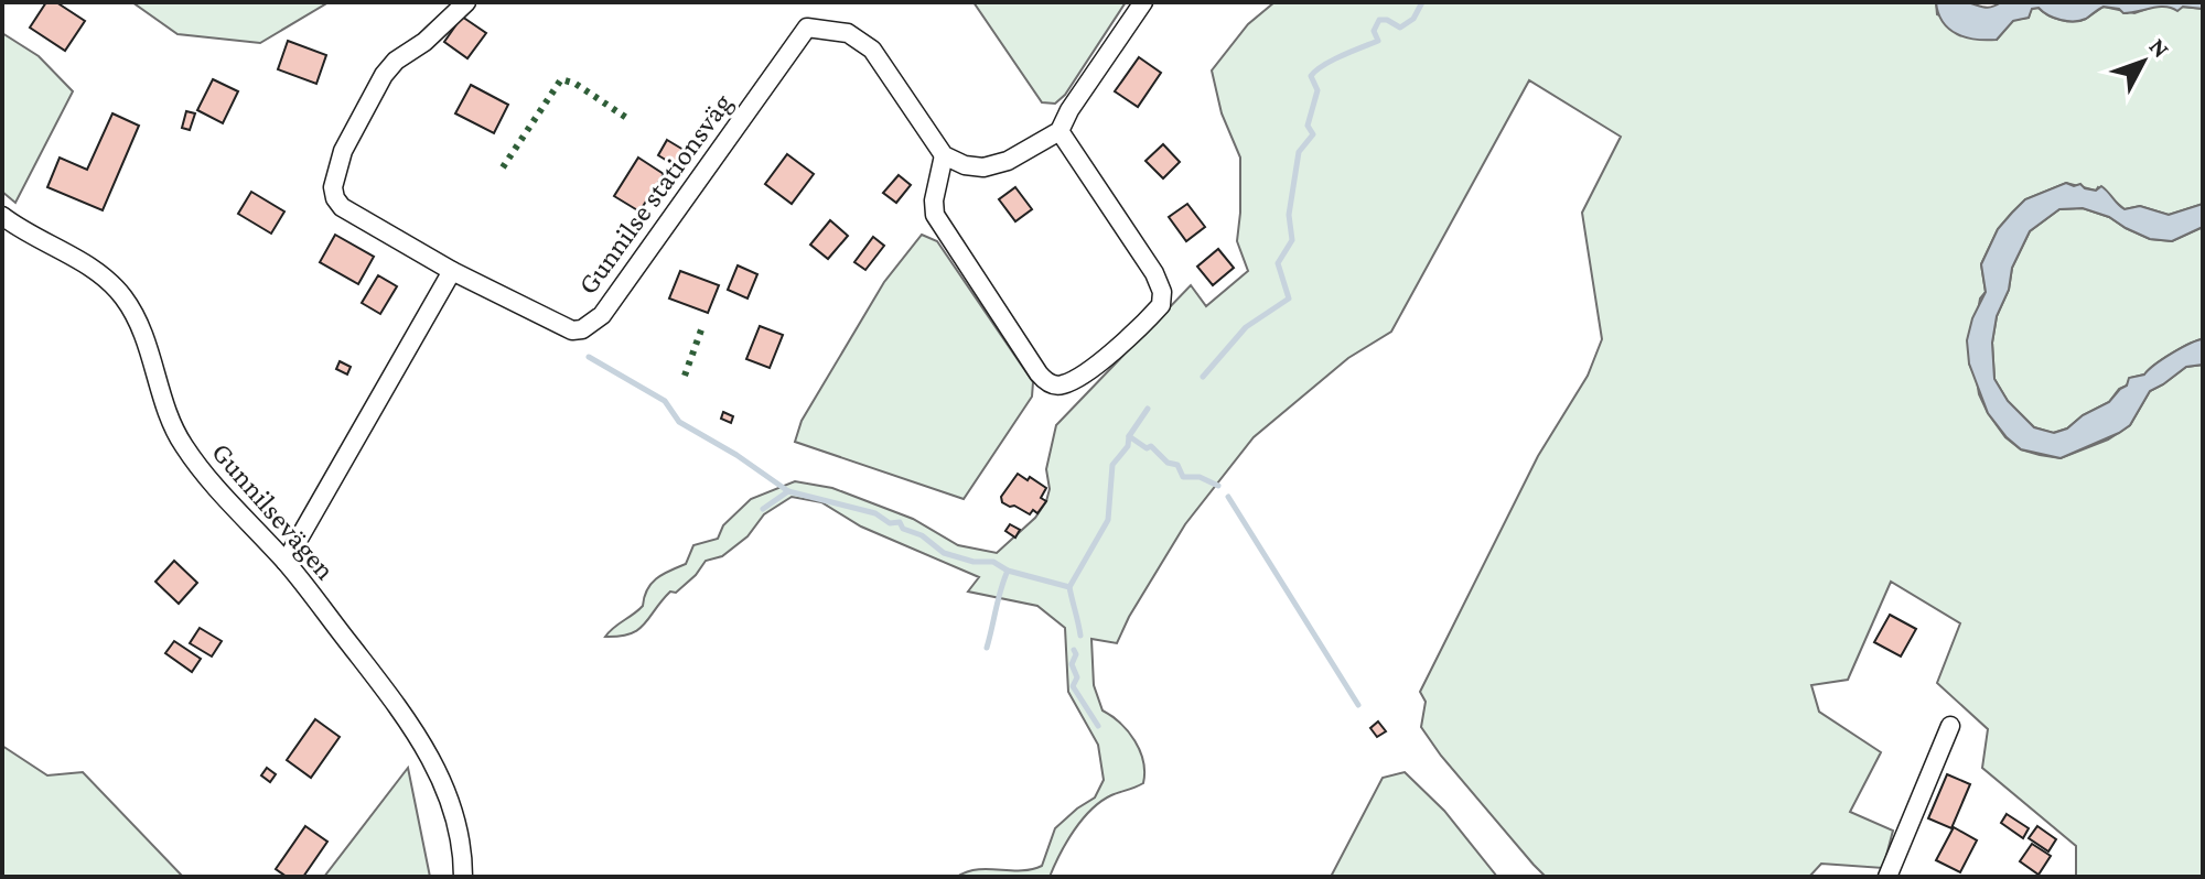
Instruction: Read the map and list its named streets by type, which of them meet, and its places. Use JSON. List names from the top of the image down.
{
  "streets": {
    "street": ["Gunnilse stationsväg", "Gunnilsevägen"]
  },
  "north": "top right"
}
